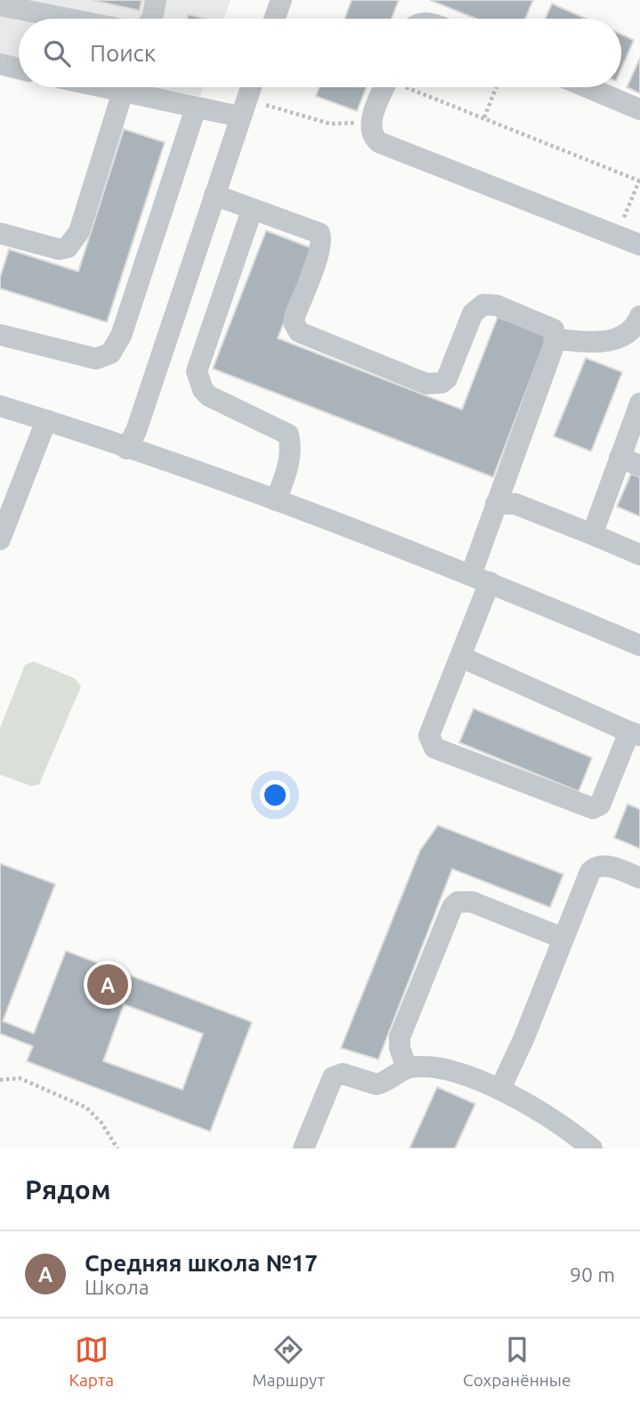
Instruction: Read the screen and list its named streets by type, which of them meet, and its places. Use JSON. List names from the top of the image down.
{
  "page": {
    "search": "Поиск",
    "pins": "A",
    "heading": "Рядом",
    "list": [
      {
        "mark": "A",
        "name": "Средняя школа №17",
        "note": "Школа",
        "value": "90 m"
      }
    ],
    "nav": ["Карта", "Маршрут", "Сохранённые"]
  }
}
